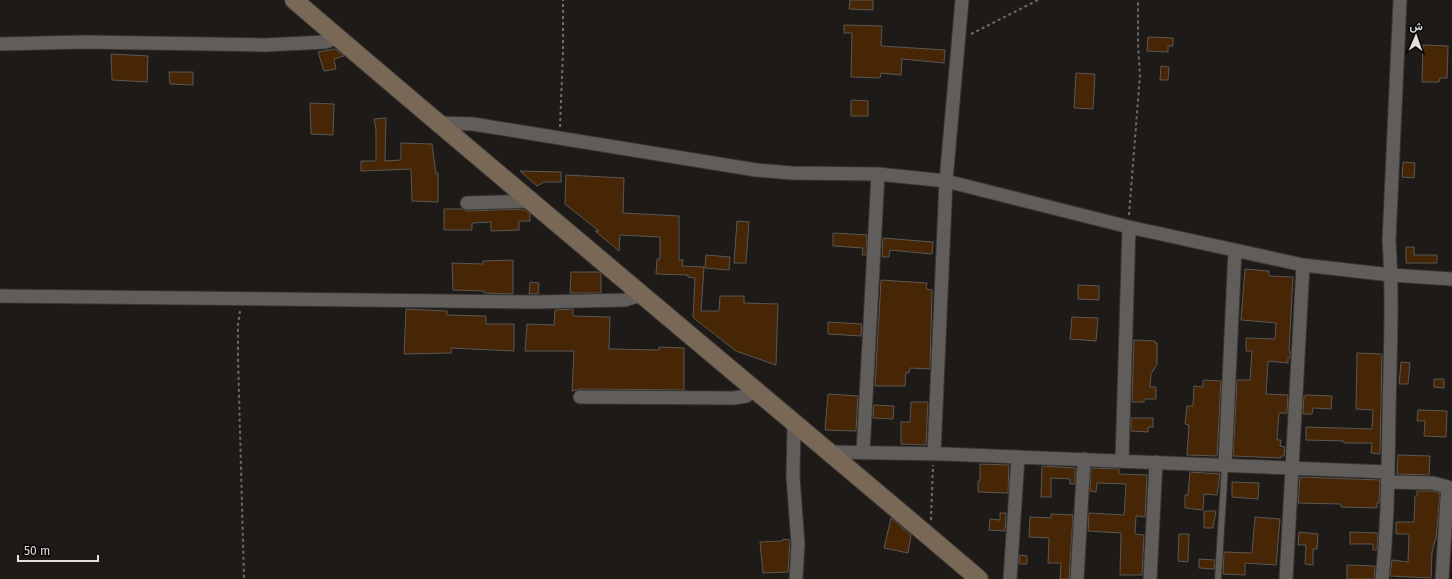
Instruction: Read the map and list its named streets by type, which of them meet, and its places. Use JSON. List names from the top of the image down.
{
  "scale_bar": "50 m",
  "north": "top"
}
